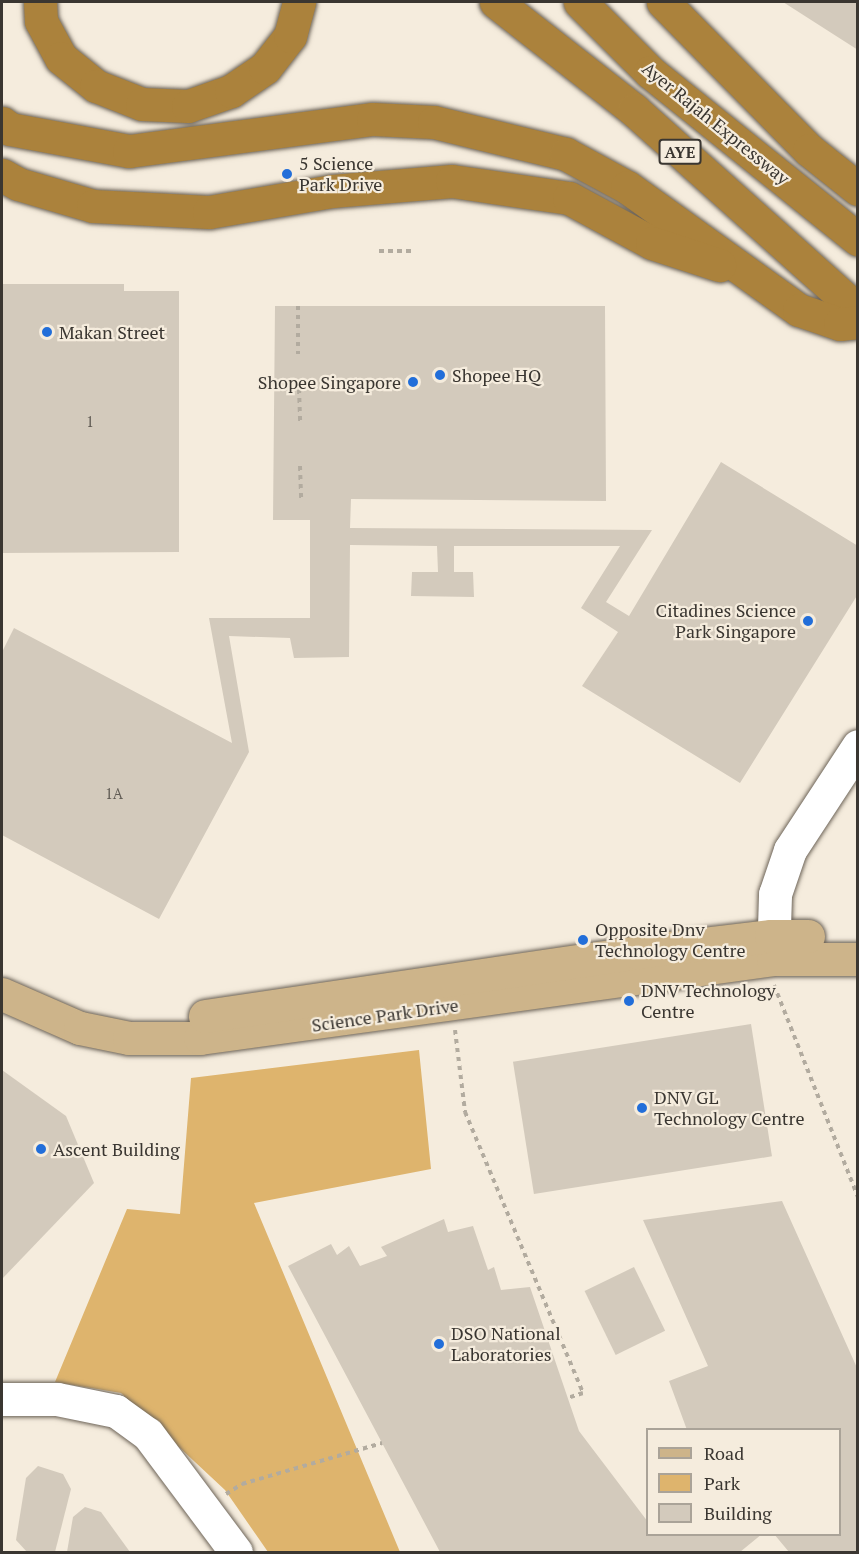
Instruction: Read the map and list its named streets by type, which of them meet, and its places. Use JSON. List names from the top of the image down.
{
  "streets": {
    "highway": ["Ayer Rajah Expressway", "AYE"],
    "main road": ["Science Park Drive"]
  },
  "places": [
    "5 Science Park Drive",
    "Makan Street",
    "Shopee HQ",
    "Shopee Singapore",
    "Citadines Science Park Singapore",
    "Opposite Dnv Technology Centre",
    "DNV Technology Centre",
    "DNV GL Technology Centre",
    "Ascent Building",
    "DSO National Laboratories"
  ],
  "house_numbers": ["1", "1A"],
  "legend": ["Road", "Park", "Building"]
}
